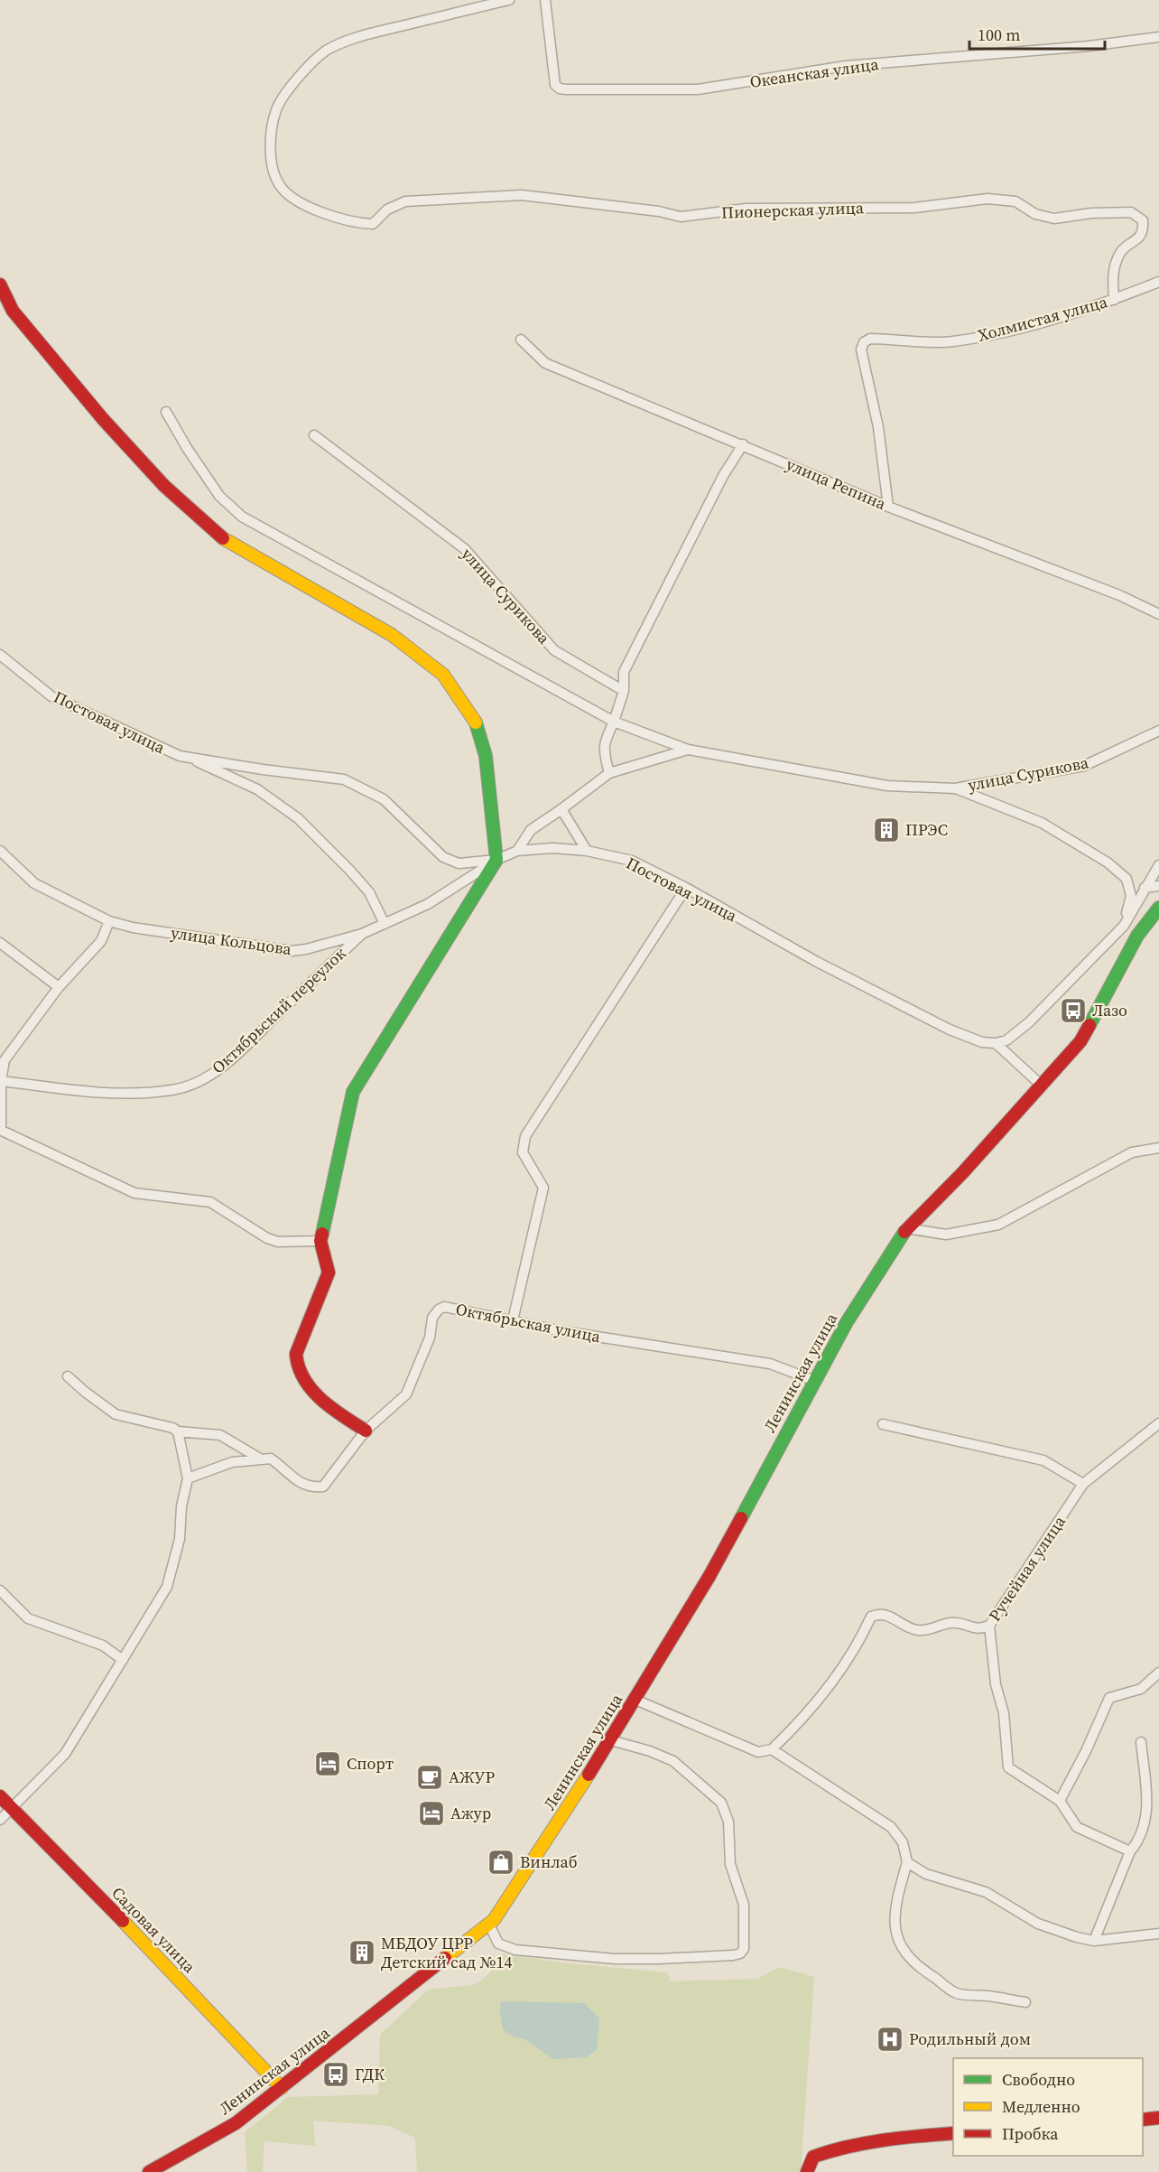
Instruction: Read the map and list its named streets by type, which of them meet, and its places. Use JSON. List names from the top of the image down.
{
  "streets": {
    "street": [
      "Океанская улица",
      "Пионерская улица",
      "Холмистая улица",
      "улица Репина",
      "улица Сурикова",
      "Постовая улица",
      "улица Кольцова",
      "Октябрьский переулок",
      "Октябрьская улица",
      "Ленинская улица",
      "Ручейная улица",
      "Садовая улица"
    ]
  },
  "crossings": [
    ["Пионерская улица", "Холмистая улица"],
    ["Холмистая улица", "улица Репина"],
    ["Постовая улица", "улица Кольцова"],
    ["улица Кольцова", "Октябрьский переулок"],
    ["Октябрьская улица", "Ленинская улица"],
    ["Ленинская улица", "Садовая улица"]
  ],
  "places": {
    "building": ["ПРЭС", "МБДОУ ЦРР Детский сад №14"],
    "bus stop": ["Лазо", "ГДК"],
    "hotel": ["Спорт", "Ажур"],
    "cafe": ["АЖУР"],
    "shop": ["Винлаб"],
    "hospital": ["Родильный дом"]
  },
  "legend": ["Свободно", "Медленно", "Пробка"],
  "scale_bar": "100 m"
}
